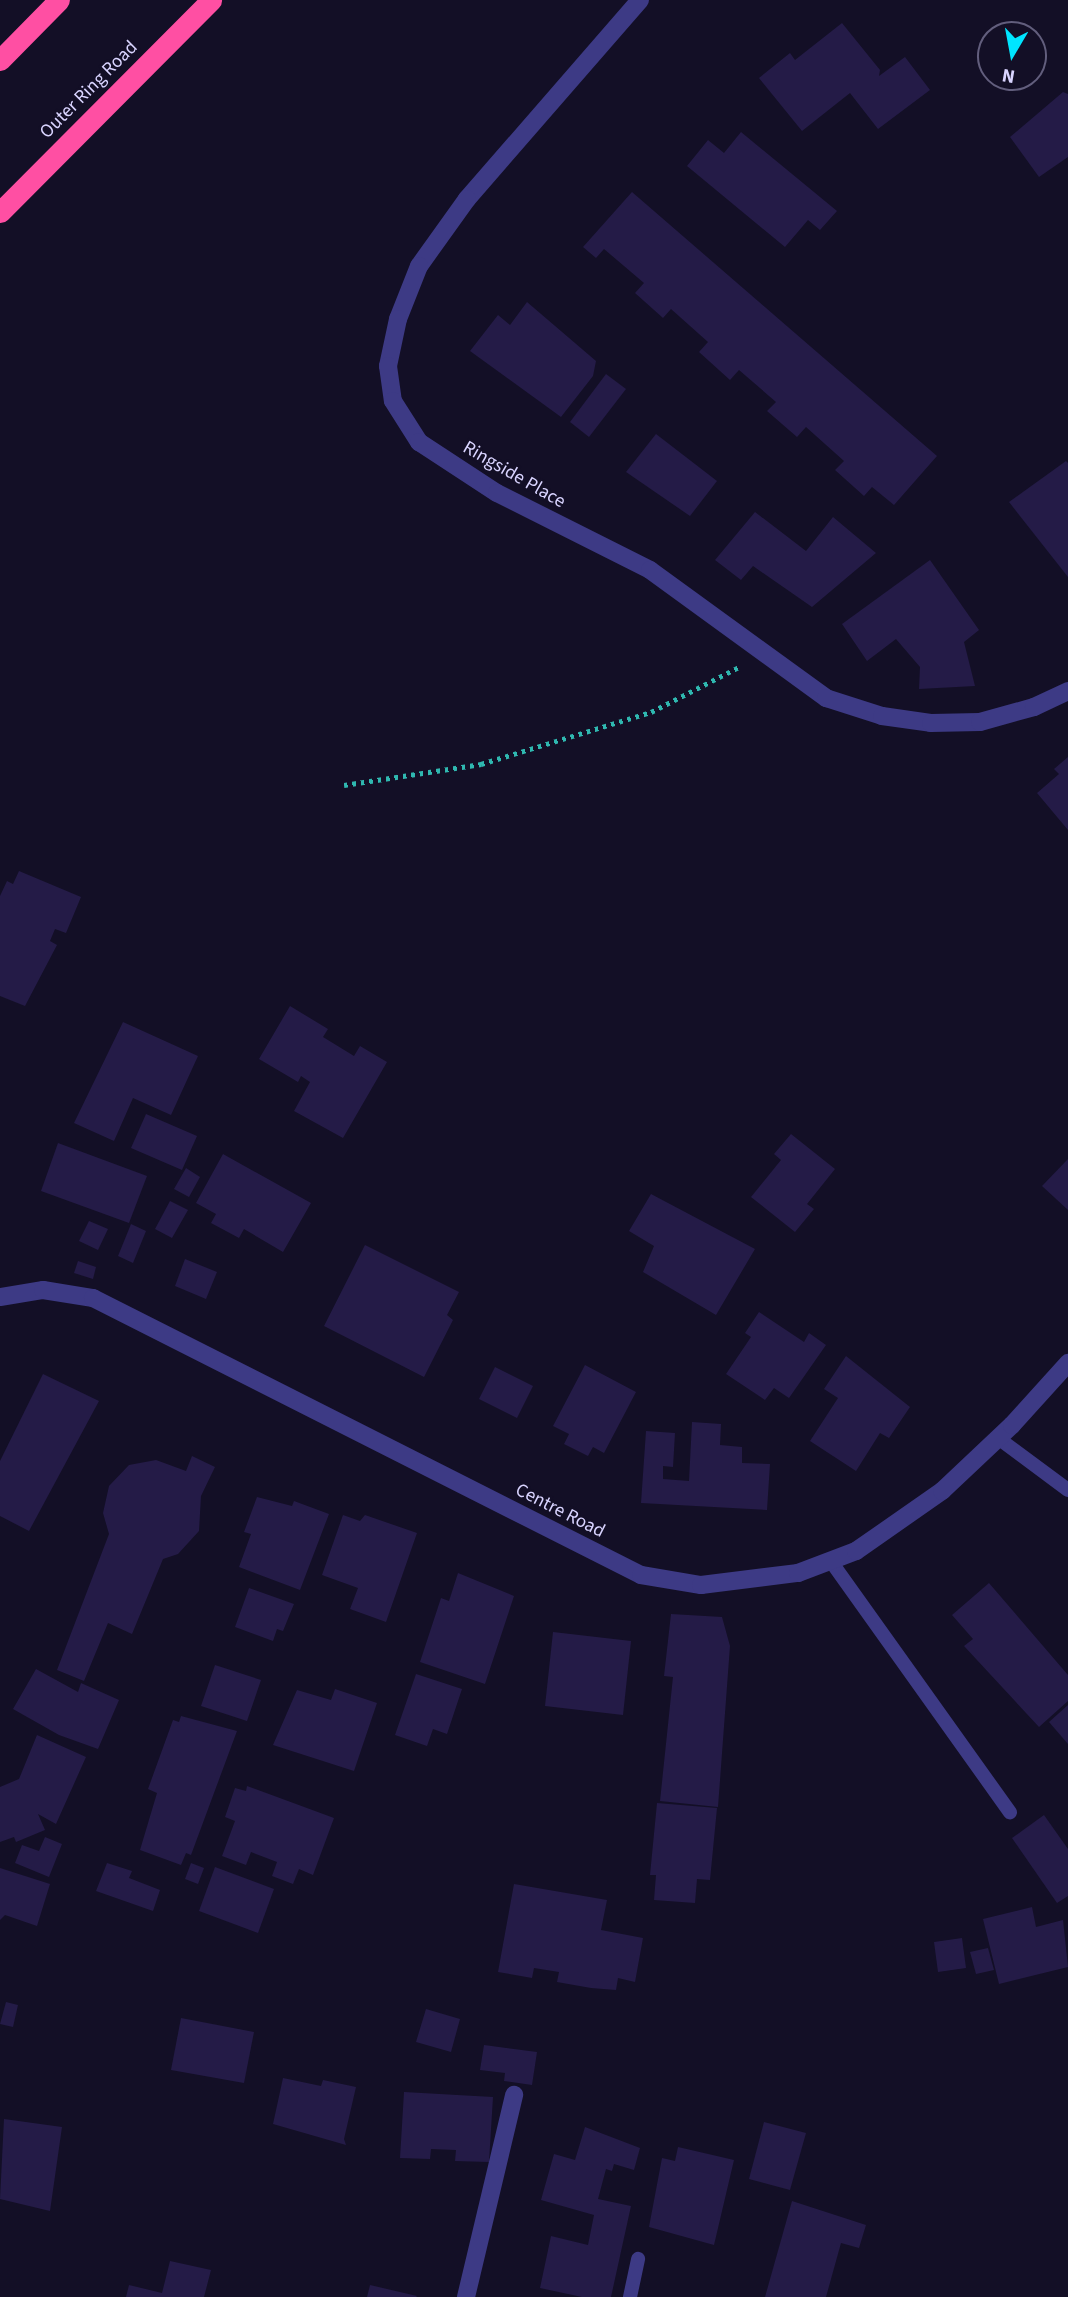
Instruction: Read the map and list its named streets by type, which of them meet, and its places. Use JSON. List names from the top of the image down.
{
  "streets": {
    "highway": ["Outer Ring Road"],
    "street": ["Ringside Place", "Centre Road"]
  },
  "north": "bottom"
}
